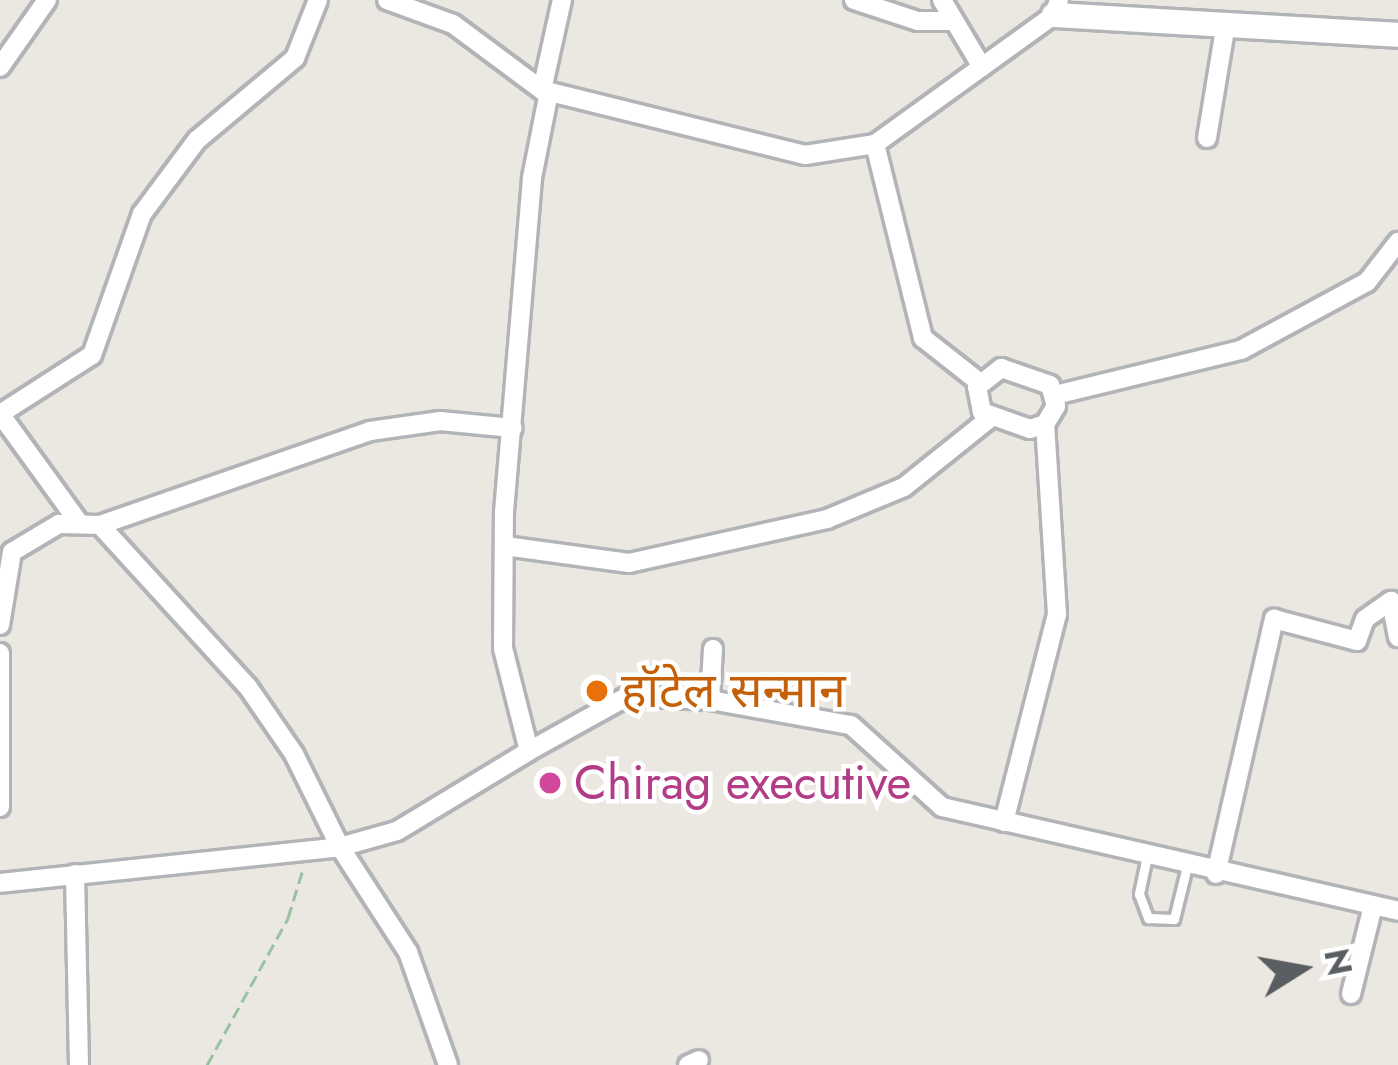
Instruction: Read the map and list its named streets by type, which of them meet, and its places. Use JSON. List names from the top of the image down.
{
  "places": ["हॉटेल सन्मान", "Chirag executive"],
  "north": "right"
}
